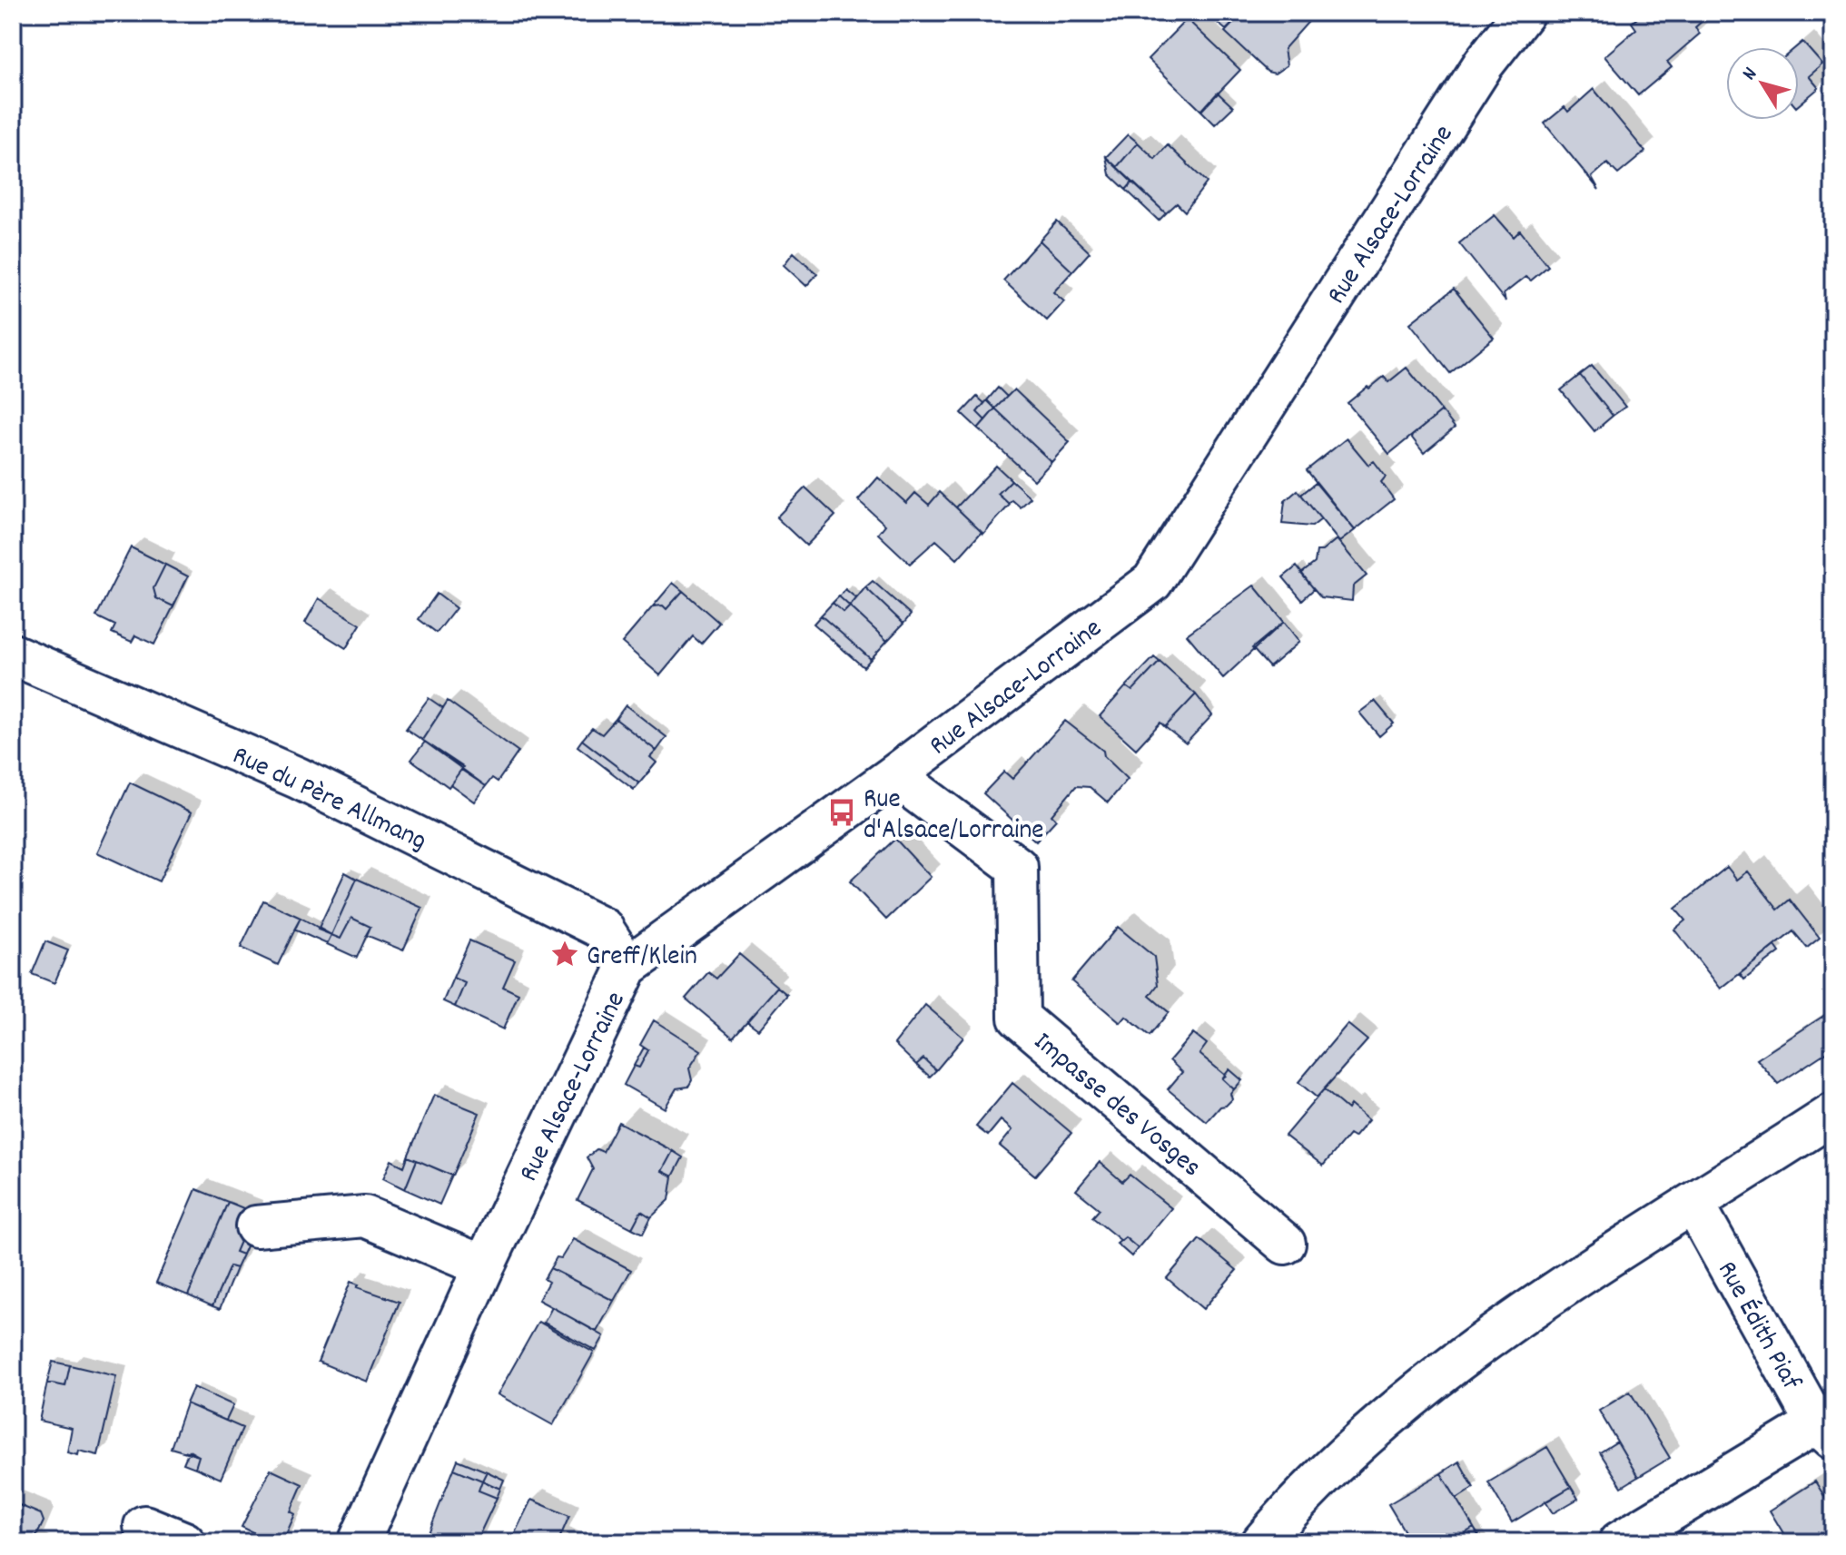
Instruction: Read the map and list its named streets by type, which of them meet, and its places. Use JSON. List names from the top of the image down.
{
  "streets": {
    "street": [
      "Rue Alsace-Lorraine",
      "Rue du Père Allmang",
      "Impasse des Vosges",
      "Rue Édith Piaf"
    ]
  },
  "crossings": [
    ["Rue Alsace-Lorraine", "Rue du Père Allmang"],
    ["Rue Alsace-Lorraine", "Impasse des Vosges"]
  ],
  "places": {
    "bus stop": ["Rue d'Alsace/Lorraine"],
    "place": ["Greff/Klein"]
  },
  "north": "top left"
}
